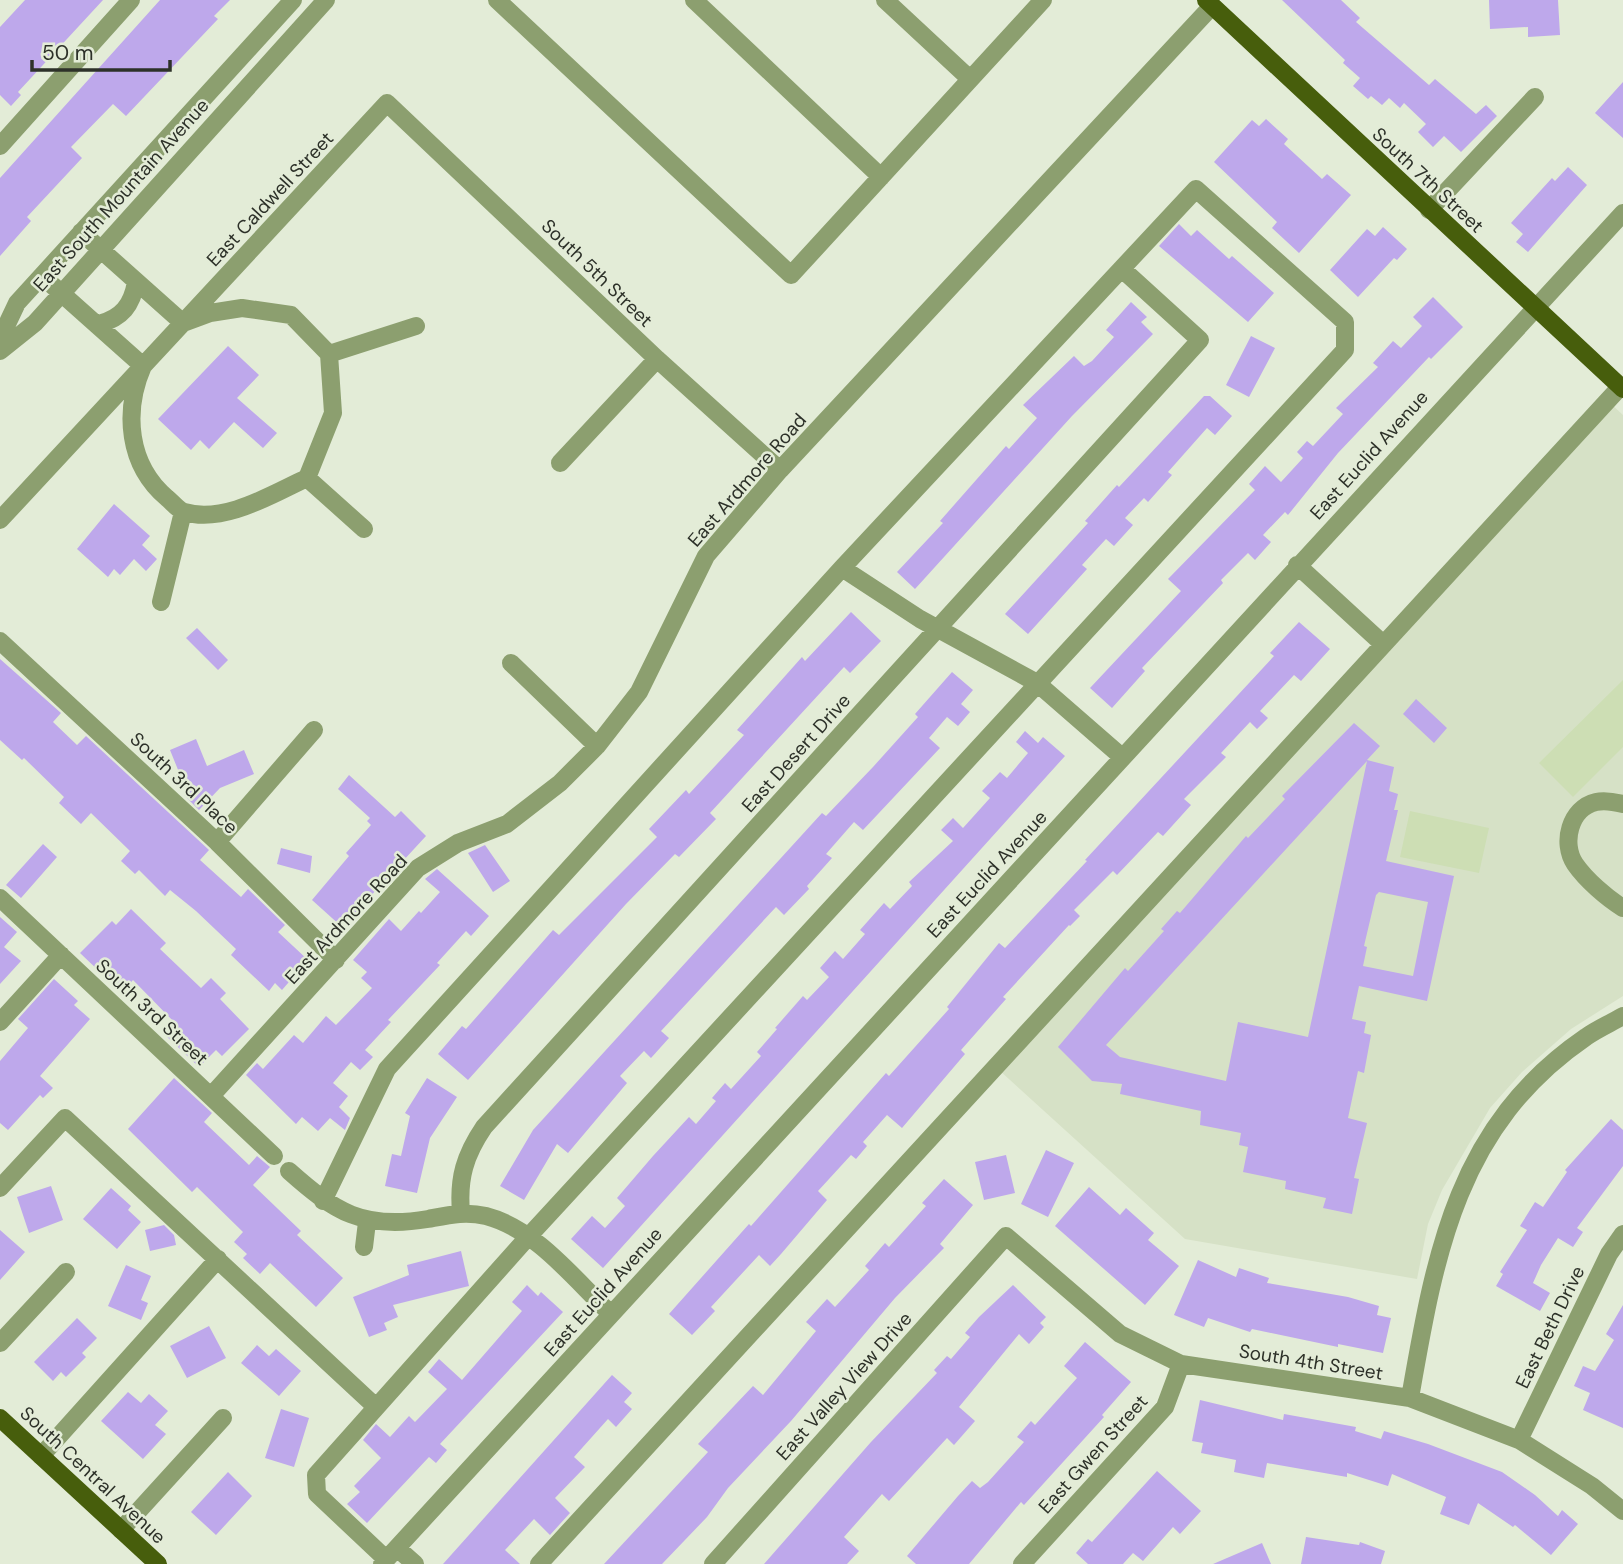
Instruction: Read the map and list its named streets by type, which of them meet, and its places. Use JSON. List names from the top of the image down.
{
  "streets": {
    "main road": ["South 7th Street", "South Central Avenue"],
    "street": [
      "East South Mountain Avenue",
      "East Caldwell Street",
      "South 5th Street",
      "East Euclid Avenue",
      "East Ardmore Road",
      "East Desert Drive",
      "South 3rd Place",
      "South 3rd Street",
      "East Beth Drive",
      "South 4th Street",
      "East Valley View Drive",
      "East Gwen Street"
    ]
  },
  "crossings": [
    ["South 7th Street", "East Euclid Avenue"],
    ["South 7th Street", "East Ardmore Road"],
    ["East Caldwell Street", "South 5th Street"],
    ["South 5th Street", "East Ardmore Road"],
    ["East Ardmore Road", "South 3rd Place"],
    ["East Ardmore Road", "South 3rd Street"],
    ["East Beth Drive", "South 4th Street"],
    ["South 4th Street", "East Valley View Drive"],
    ["South 4th Street", "East Gwen Street"]
  ],
  "scale_bar": "50 m"
}
